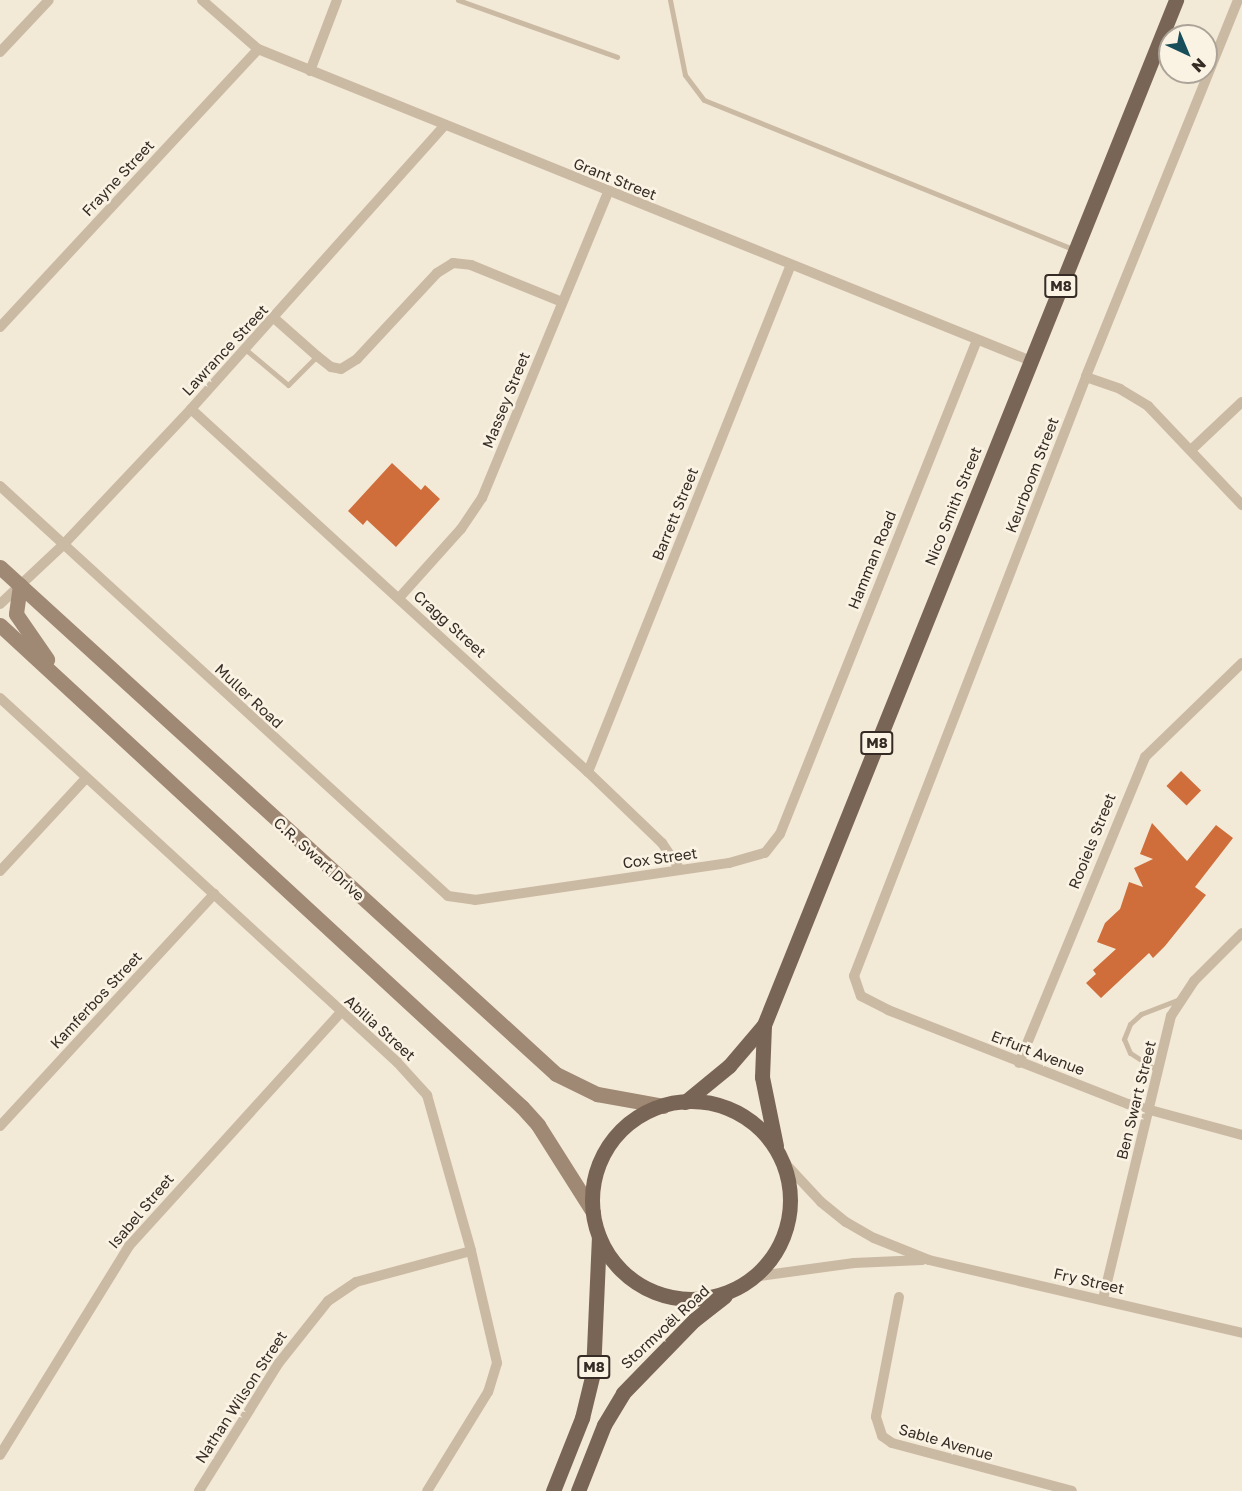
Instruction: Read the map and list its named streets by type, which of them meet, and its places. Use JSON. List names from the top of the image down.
{
  "streets": {
    "main road": [
      "M8",
      "Nico Smith Street",
      "C.R. Swart Drive",
      "Stormvoël Road"
    ],
    "street": [
      "Frayne Street",
      "Grant Street",
      "Lawrance Street",
      "Massey Street",
      "Keurboom Street",
      "Barrett Street",
      "Hamman Road",
      "Cragg Street",
      "Muller Road",
      "Rooiels Street",
      "Cox Street",
      "Kamferbos Street",
      "Abilia Street",
      "Erfurt Avenue",
      "Ben Swart Street",
      "Isabel Street",
      "Fry Street",
      "Nathan Wilson Street",
      "Sable Avenue"
    ]
  },
  "crossings": [
    ["Frayne Street", "Grant Street"],
    ["Grant Street", "Lawrance Street"],
    ["Grant Street", "Massey Street"],
    ["Grant Street", "Nico Smith Street"],
    ["Grant Street", "Barrett Street"],
    ["Grant Street", "Hamman Road"],
    ["Lawrance Street", "Cragg Street"],
    ["Lawrance Street", "Muller Road"],
    ["Lawrance Street", "C.R. Swart Drive"],
    ["Massey Street", "Cragg Street"],
    ["Keurboom Street", "Erfurt Avenue"],
    ["Nico Smith Street", "C.R. Swart Drive"],
    ["Nico Smith Street", "Fry Street"],
    ["Nico Smith Street", "Stormvoël Road"],
    ["Barrett Street", "Cragg Street"],
    ["Hamman Road", "Cox Street"],
    ["Cragg Street", "Cox Street"],
    ["Muller Road", "Cox Street"],
    ["Rooiels Street", "Erfurt Avenue"],
    ["C.R. Swart Drive", "Fry Street"],
    ["C.R. Swart Drive", "Stormvoël Road"],
    ["Kamferbos Street", "Abilia Street"],
    ["Abilia Street", "Isabel Street"],
    ["Abilia Street", "Nathan Wilson Street"],
    ["Erfurt Avenue", "Ben Swart Street"],
    ["Ben Swart Street", "Fry Street"],
    ["Fry Street", "Stormvoël Road"]
  ],
  "north": "bottom right"
}
